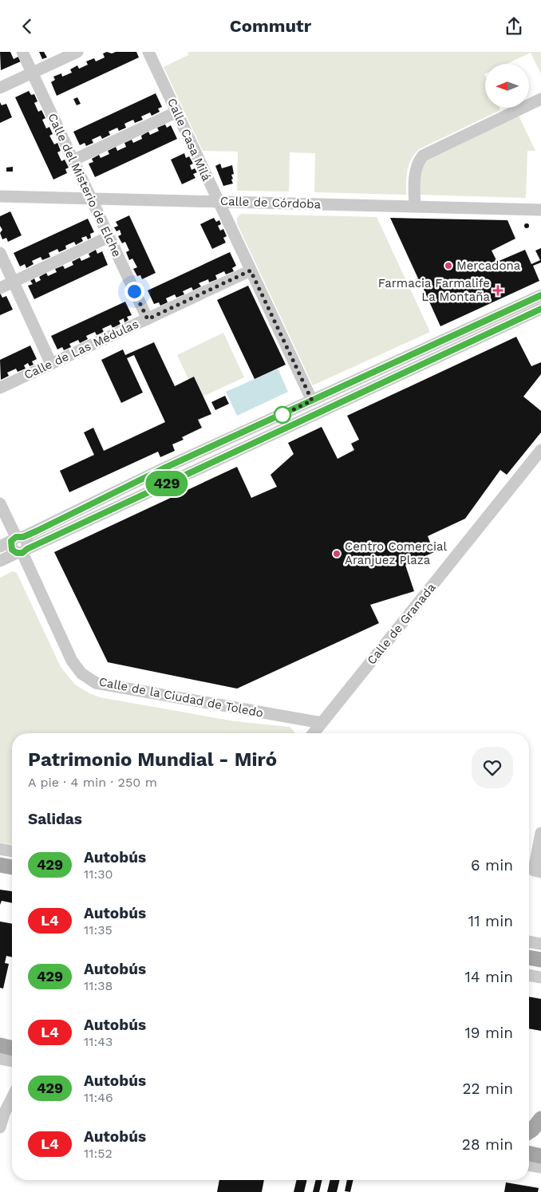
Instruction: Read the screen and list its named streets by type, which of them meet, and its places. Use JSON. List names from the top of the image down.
{
  "streets": {
    "street": [
      "Calle Casa Milá",
      "Calle del Misterio de Elche",
      "Calle de Córdoba",
      "Calle de Las Médulas",
      "Calle de Granada",
      "Calle de la Ciudad de Toledo"
    ]
  },
  "crossings": [
    ["Calle Casa Milá", "Calle de Córdoba"],
    ["Calle Casa Milá", "Calle de Las Médulas"],
    ["Calle del Misterio de Elche", "Calle de Córdoba"],
    ["Calle del Misterio de Elche", "Calle de Las Médulas"],
    ["Calle de Granada", "Calle de la Ciudad de Toledo"]
  ],
  "places": {
    "other": ["Mercadona", "Centro Comercial Aranjuez Plaza"],
    "health": ["Farmacia Farmalife La Montaña"]
  },
  "lines": ["bus line 429"],
  "north": "left",
  "page": {
    "header": "Commutr",
    "on_map": "429",
    "heading": [
      ["Patrimonio Mundial - Miró", "A pie · 4 min · 250 m"],
      "Salidas"
    ],
    "list": [
      {
        "mark": "429",
        "name": "Autobús",
        "note": "11:30",
        "value": "6 min"
      },
      {
        "mark": "L4",
        "name": "Autobús",
        "note": "11:35",
        "value": "11 min"
      },
      {
        "mark": "429",
        "name": "Autobús",
        "note": "11:38",
        "value": "14 min"
      },
      {
        "mark": "L4",
        "name": "Autobús",
        "note": "11:43",
        "value": "19 min"
      },
      {
        "mark": "429",
        "name": "Autobús",
        "note": "11:46",
        "value": "22 min"
      },
      {
        "mark": "L4",
        "name": "Autobús",
        "note": "11:52",
        "value": "28 min"
      }
    ]
  }
}
